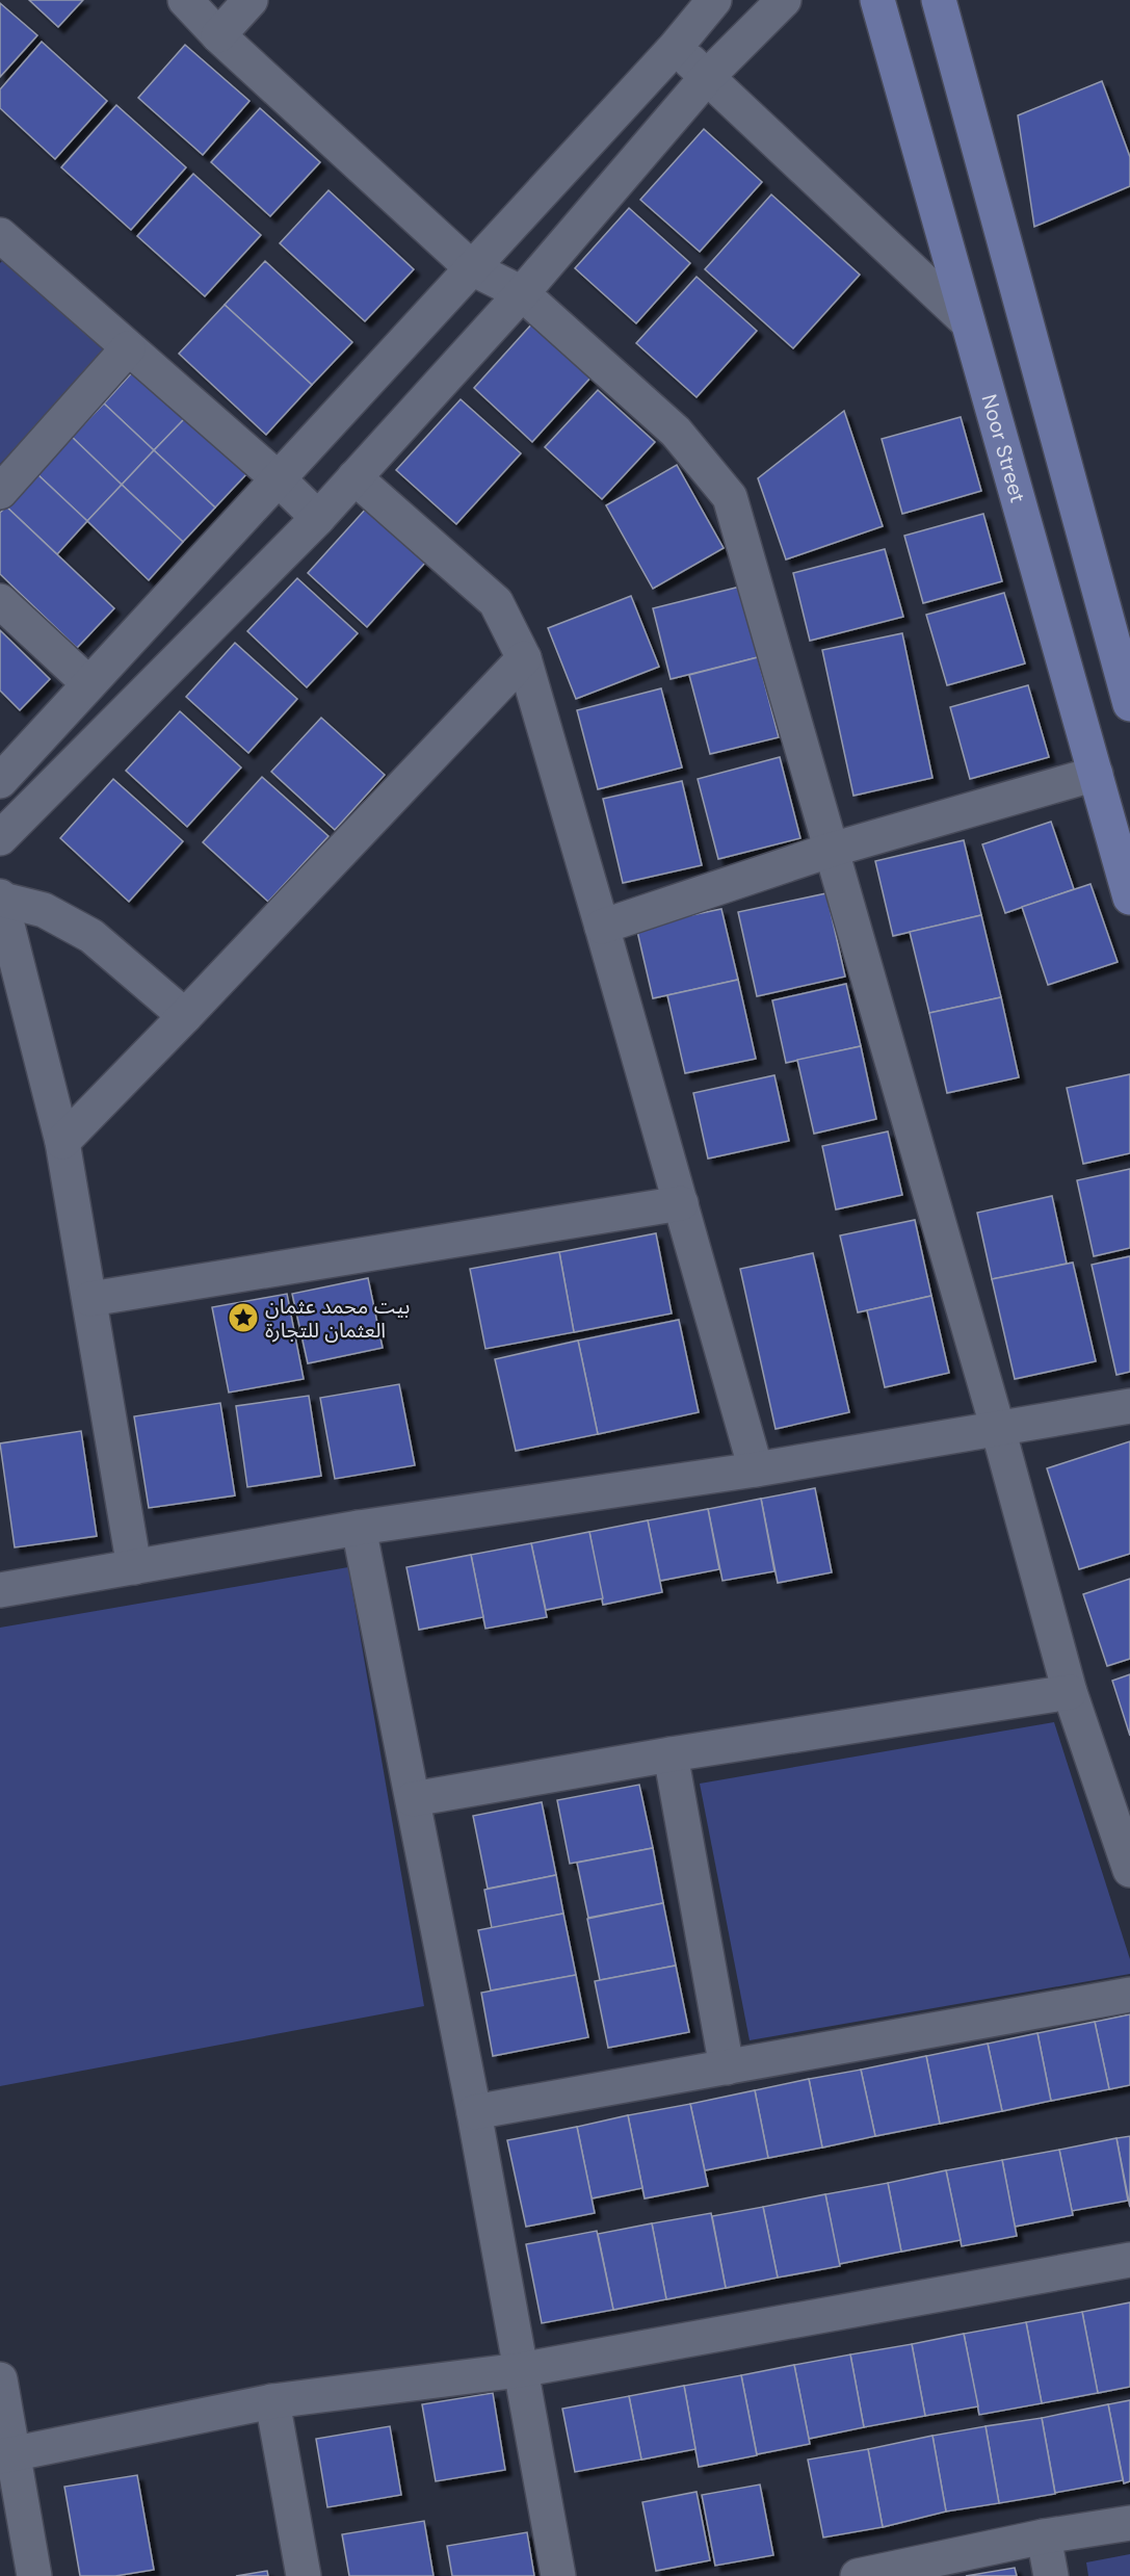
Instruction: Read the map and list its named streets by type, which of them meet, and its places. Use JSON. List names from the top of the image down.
{
  "streets": {
    "main road": ["Noor Street"]
  },
  "places": {
    "place": ["بيت محمد عثمان العثمان للتجارة"]
  }
}
